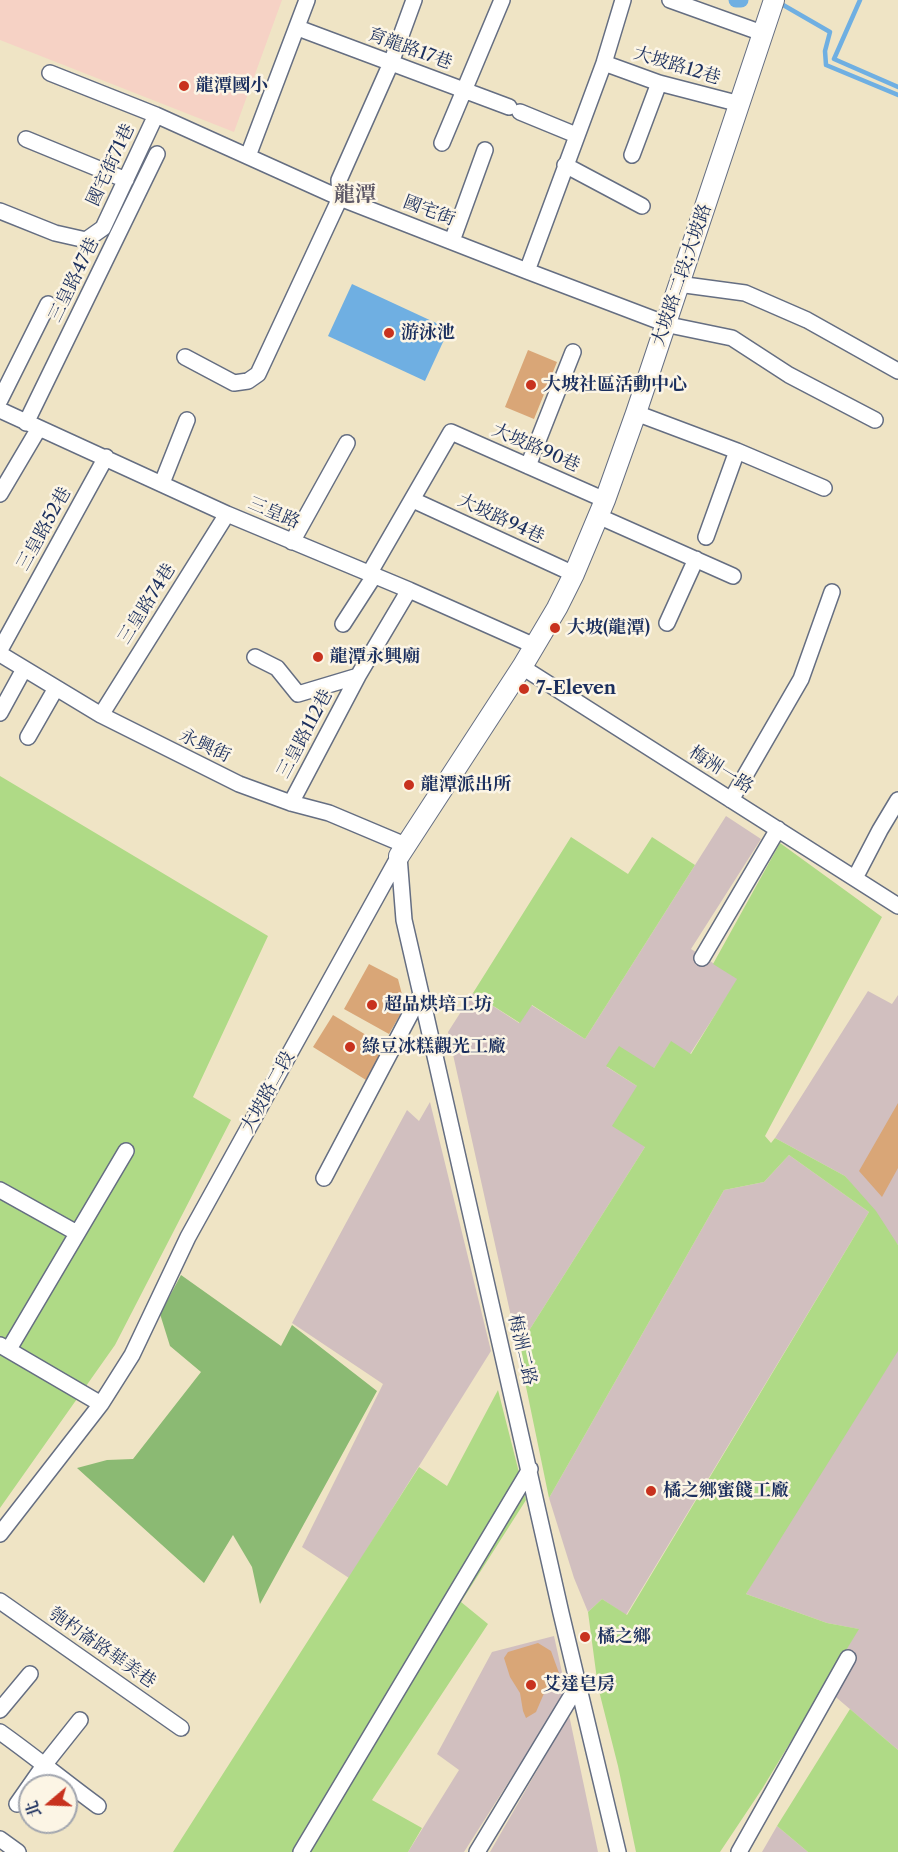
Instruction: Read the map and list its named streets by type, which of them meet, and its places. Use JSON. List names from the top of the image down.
{
  "streets": {
    "main road": ["大坡路二段;大坡路", "大坡路二段"],
    "street": [
      "育龍路17巷",
      "大坡路12巷",
      "國宅街71巷",
      "國宅街",
      "三皇路47巷",
      "大坡路90巷",
      "三皇路",
      "大坡路94巷",
      "三皇路52巷",
      "三皇路74巷",
      "三皇路112巷",
      "永興街",
      "梅洲一路",
      "梅洲二路",
      "匏杓崙路華美巷"
    ]
  },
  "crossings": [
    ["大坡路12巷", "大坡路二段;大坡路"],
    ["國宅街71巷", "國宅街"],
    ["國宅街", "大坡路二段;大坡路"],
    ["大坡路二段;大坡路", "大坡路90巷"],
    ["大坡路二段;大坡路", "三皇路"],
    ["大坡路二段;大坡路", "大坡路94巷"],
    ["大坡路二段;大坡路", "大坡路二段"],
    ["三皇路47巷", "三皇路"],
    ["大坡路90巷", "大坡路94巷"],
    ["三皇路", "三皇路52巷"],
    ["三皇路", "三皇路74巷"],
    ["三皇路", "三皇路112巷"],
    ["三皇路", "大坡路二段"],
    ["三皇路52巷", "永興街"],
    ["三皇路74巷", "永興街"],
    ["三皇路112巷", "永興街"],
    ["永興街", "大坡路二段"],
    ["永興街", "梅洲二路"],
    ["梅洲一路", "大坡路二段"],
    ["大坡路二段", "梅洲二路"]
  ],
  "districts": ["龍潭"],
  "places": [
    "龍潭國小",
    "游泳池",
    "大坡社區活動中心",
    "大坡(龍潭)",
    "龍潭永興廟",
    "7-Eleven",
    "龍潭派出所",
    "超品烘培工坊",
    "綠豆冰糕觀光工廠",
    "橘之鄉蜜餞工廠",
    "橘之鄉",
    "艾達皂房"
  ],
  "north": "left"
}
